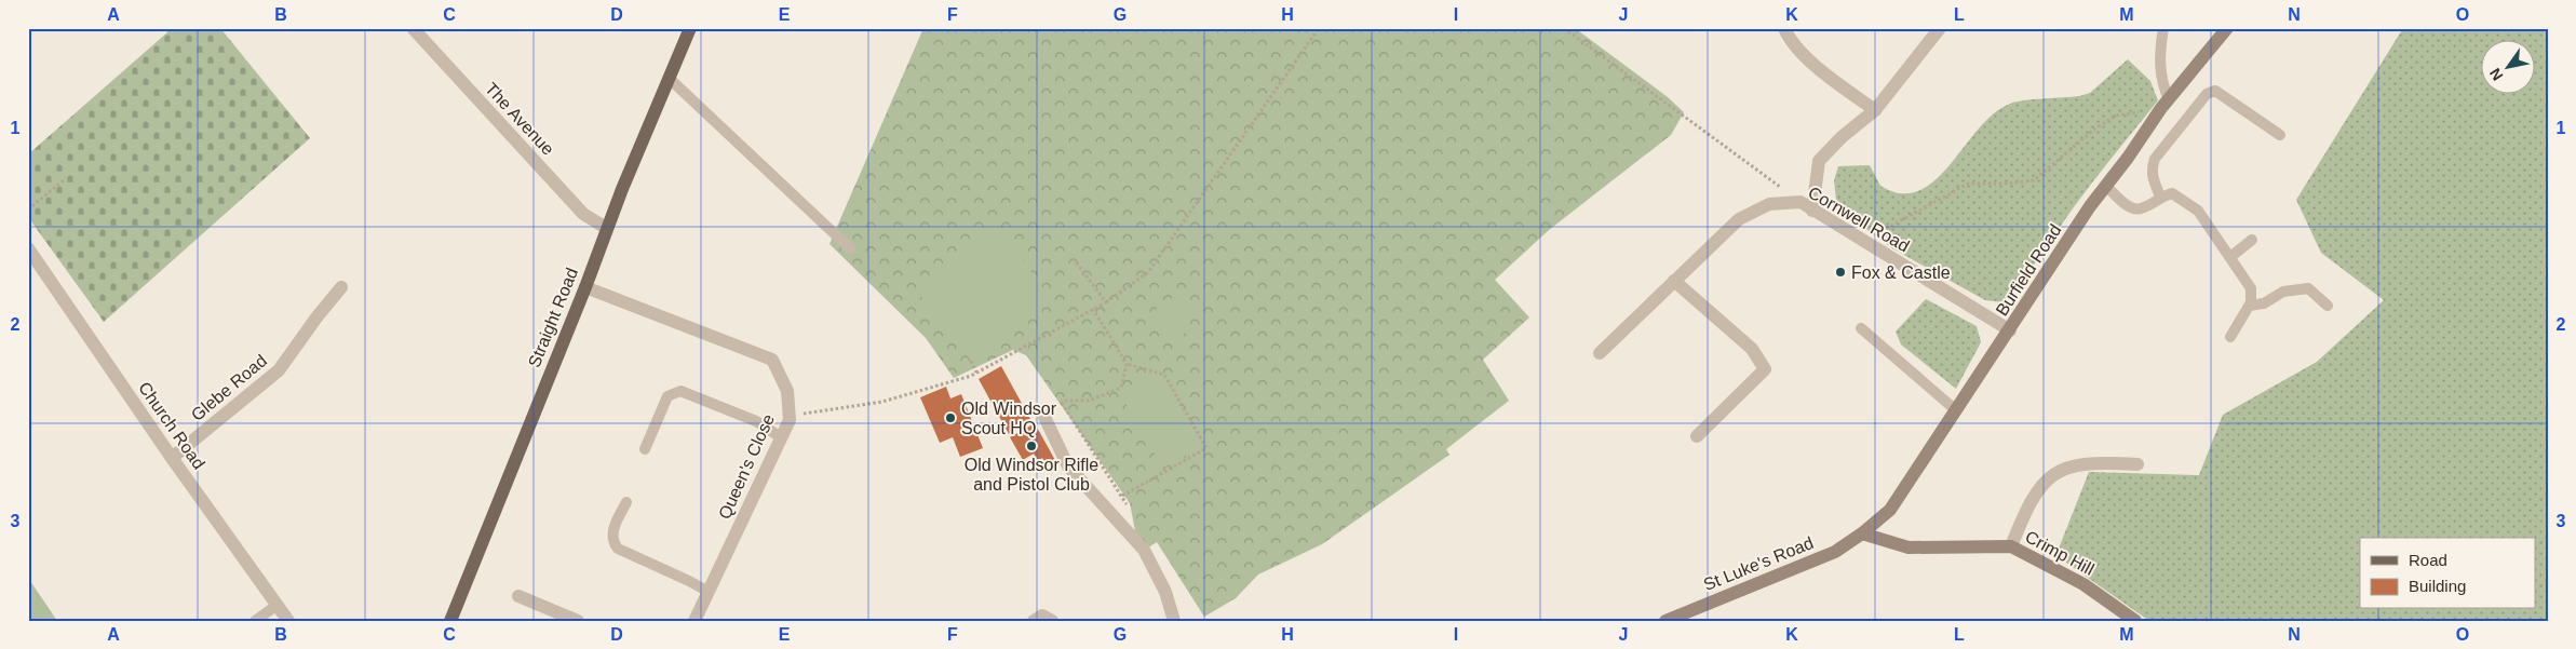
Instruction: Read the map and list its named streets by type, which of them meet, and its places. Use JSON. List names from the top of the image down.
{
  "streets": {
    "main road": [
      "Burfield Road",
      "Straight Road",
      "Crimp Hill",
      "St Luke's Road"
    ],
    "street": [
      "The Avenue",
      "Cornwell Road",
      "Glebe Road",
      "Church Road",
      "Queen's Close"
    ]
  },
  "crossings": [
    ["The Avenue", "Straight Road"],
    ["Cornwell Road", "Burfield Road"],
    ["Burfield Road", "Crimp Hill"],
    ["Burfield Road", "St Luke's Road"],
    ["Straight Road", "Queen's Close"],
    ["Glebe Road", "Church Road"],
    ["Crimp Hill", "St Luke's Road"]
  ],
  "places": ["Fox & Castle", "Old Windsor Scout HQ", "Old Windsor Rifle and Pistol Club"],
  "legend": ["Road", "Building"],
  "north": "bottom left",
  "grid": {
    "columns": [
      "A",
      "B",
      "C",
      "D",
      "E",
      "F",
      "G",
      "H",
      "I",
      "J",
      "K",
      "L",
      "M",
      "N",
      "O"
    ],
    "rows": ["1", "2", "3"]
  }
}
